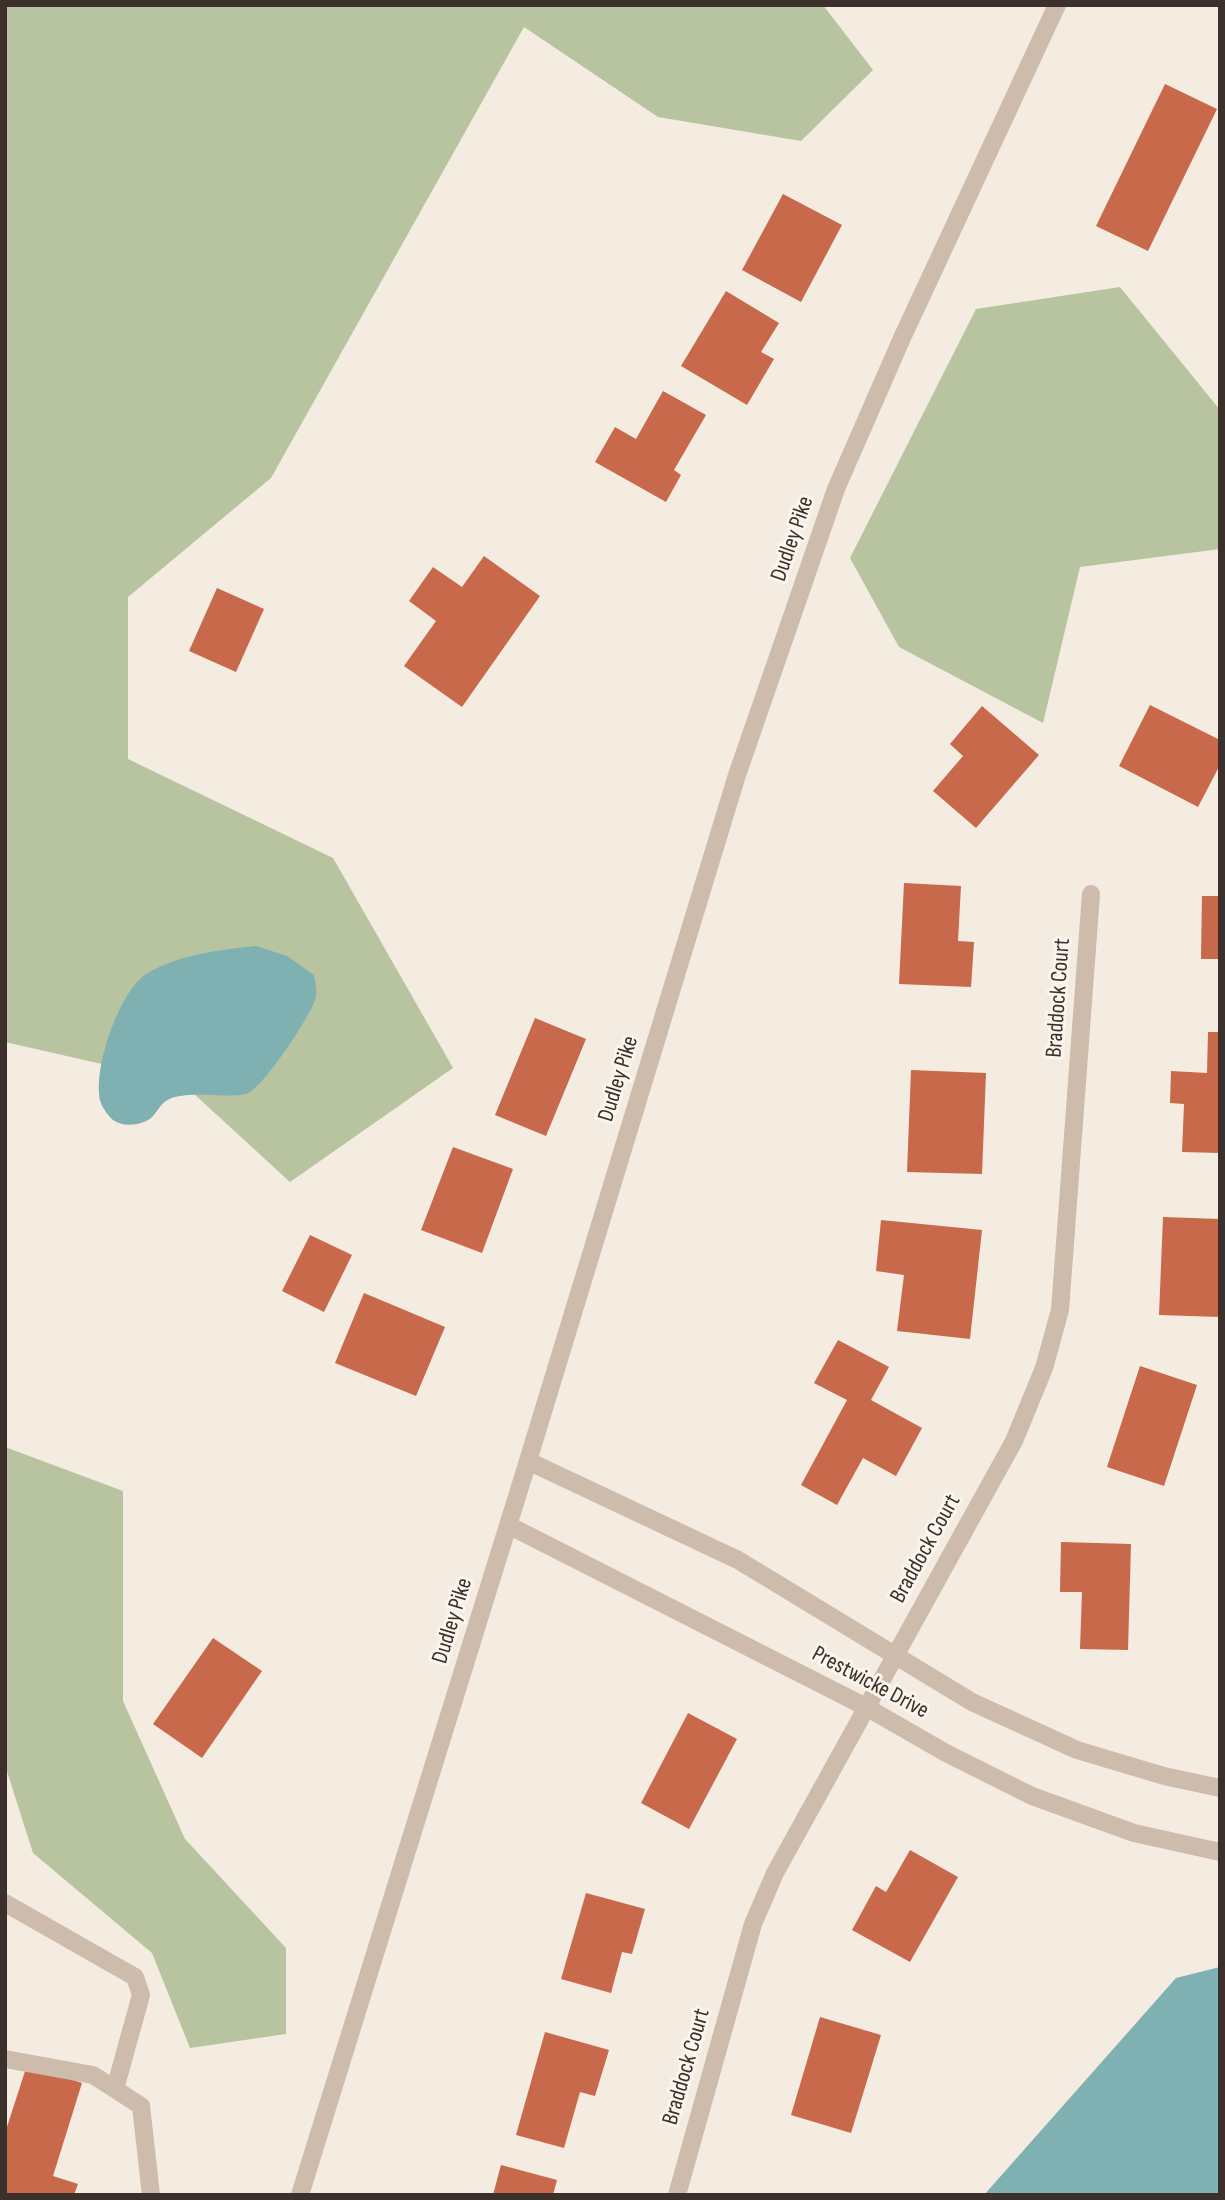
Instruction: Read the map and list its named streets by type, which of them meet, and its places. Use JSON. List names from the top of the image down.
{
  "streets": {
    "street": ["Dudley Pike", "Braddock Court", "Prestwicke Drive"]
  },
  "crossings": [
    ["Dudley Pike", "Prestwicke Drive"],
    ["Braddock Court", "Prestwicke Drive"]
  ]
}
